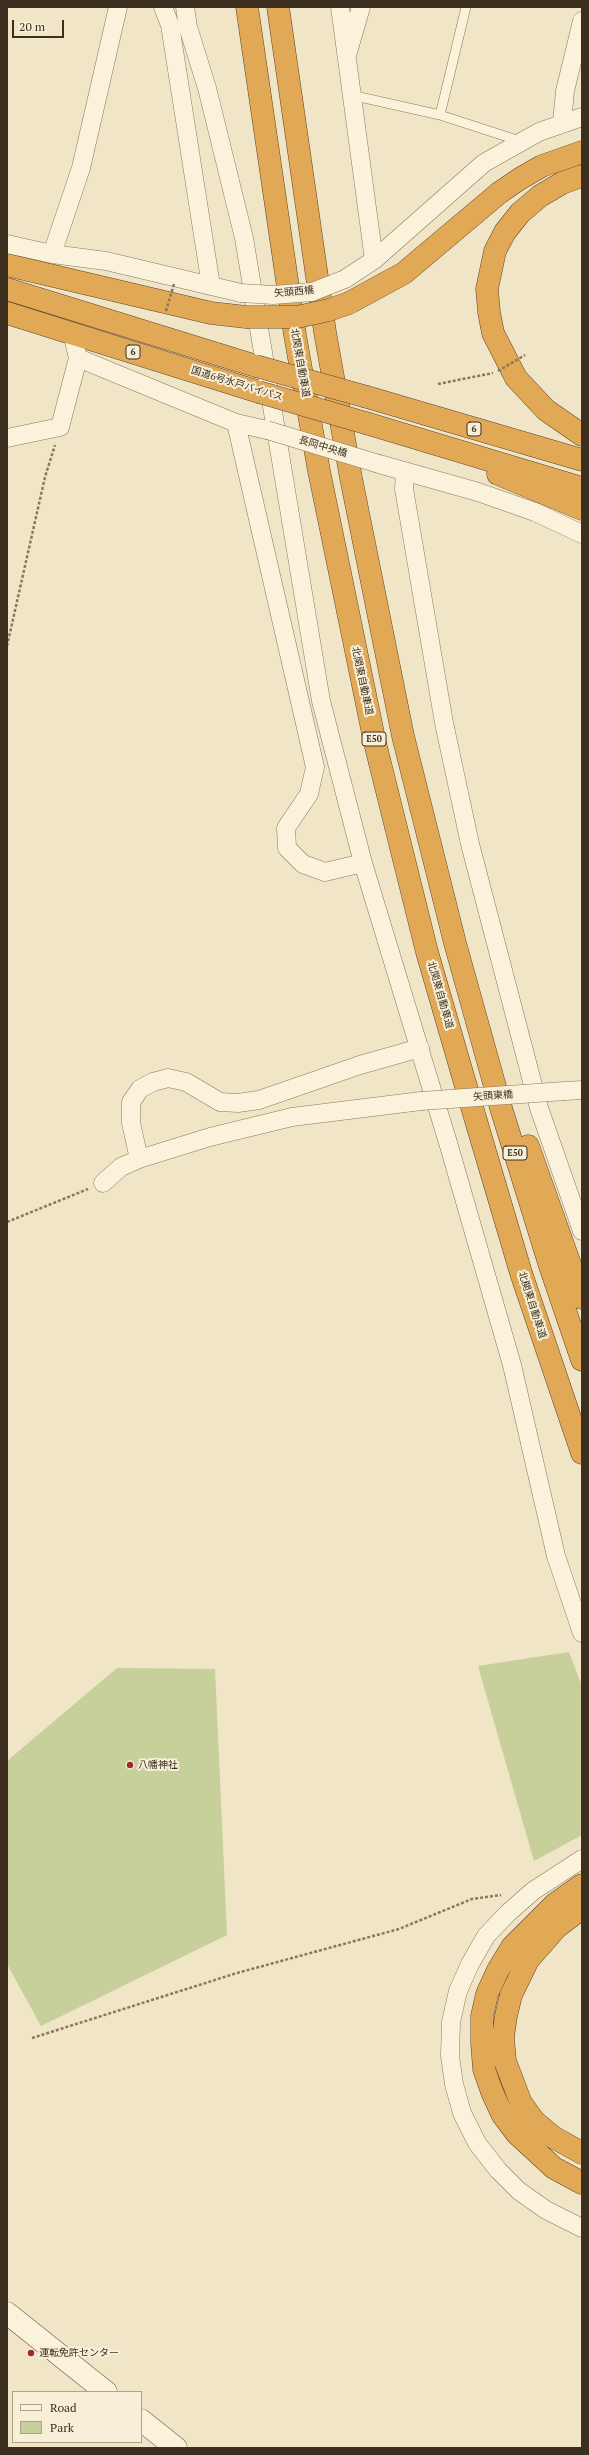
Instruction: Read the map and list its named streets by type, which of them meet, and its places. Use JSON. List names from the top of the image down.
{
  "streets": {
    "highway": [
      "6",
      "北関東自動車道",
      "国道6号水戸バイパス",
      "E50"
    ],
    "street": ["矢頭西橋", "長岡中央橋", "矢頭東橋"]
  },
  "places": ["八幡神社", "運転免許センター"],
  "legend": ["Road", "Park"],
  "scale_bar": "20 m"
}
